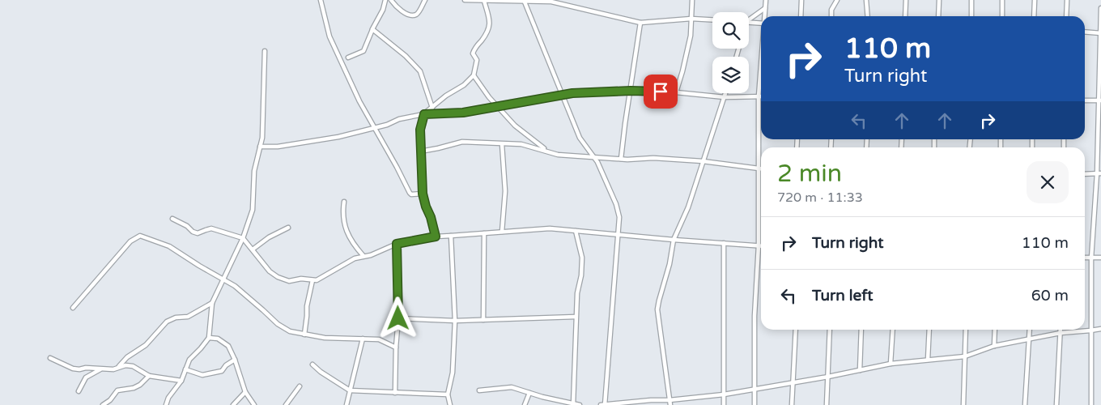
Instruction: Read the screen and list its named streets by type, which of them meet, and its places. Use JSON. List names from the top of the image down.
{
  "page": {
    "turn": ["110 m", "Turn right"],
    "heading": ["2 min", "720 m · 11:33"],
    "list": [
      {
        "name": "Turn right",
        "value": "110 m"
      },
      {
        "name": "Turn left",
        "value": "60 m"
      }
    ]
  }
}
